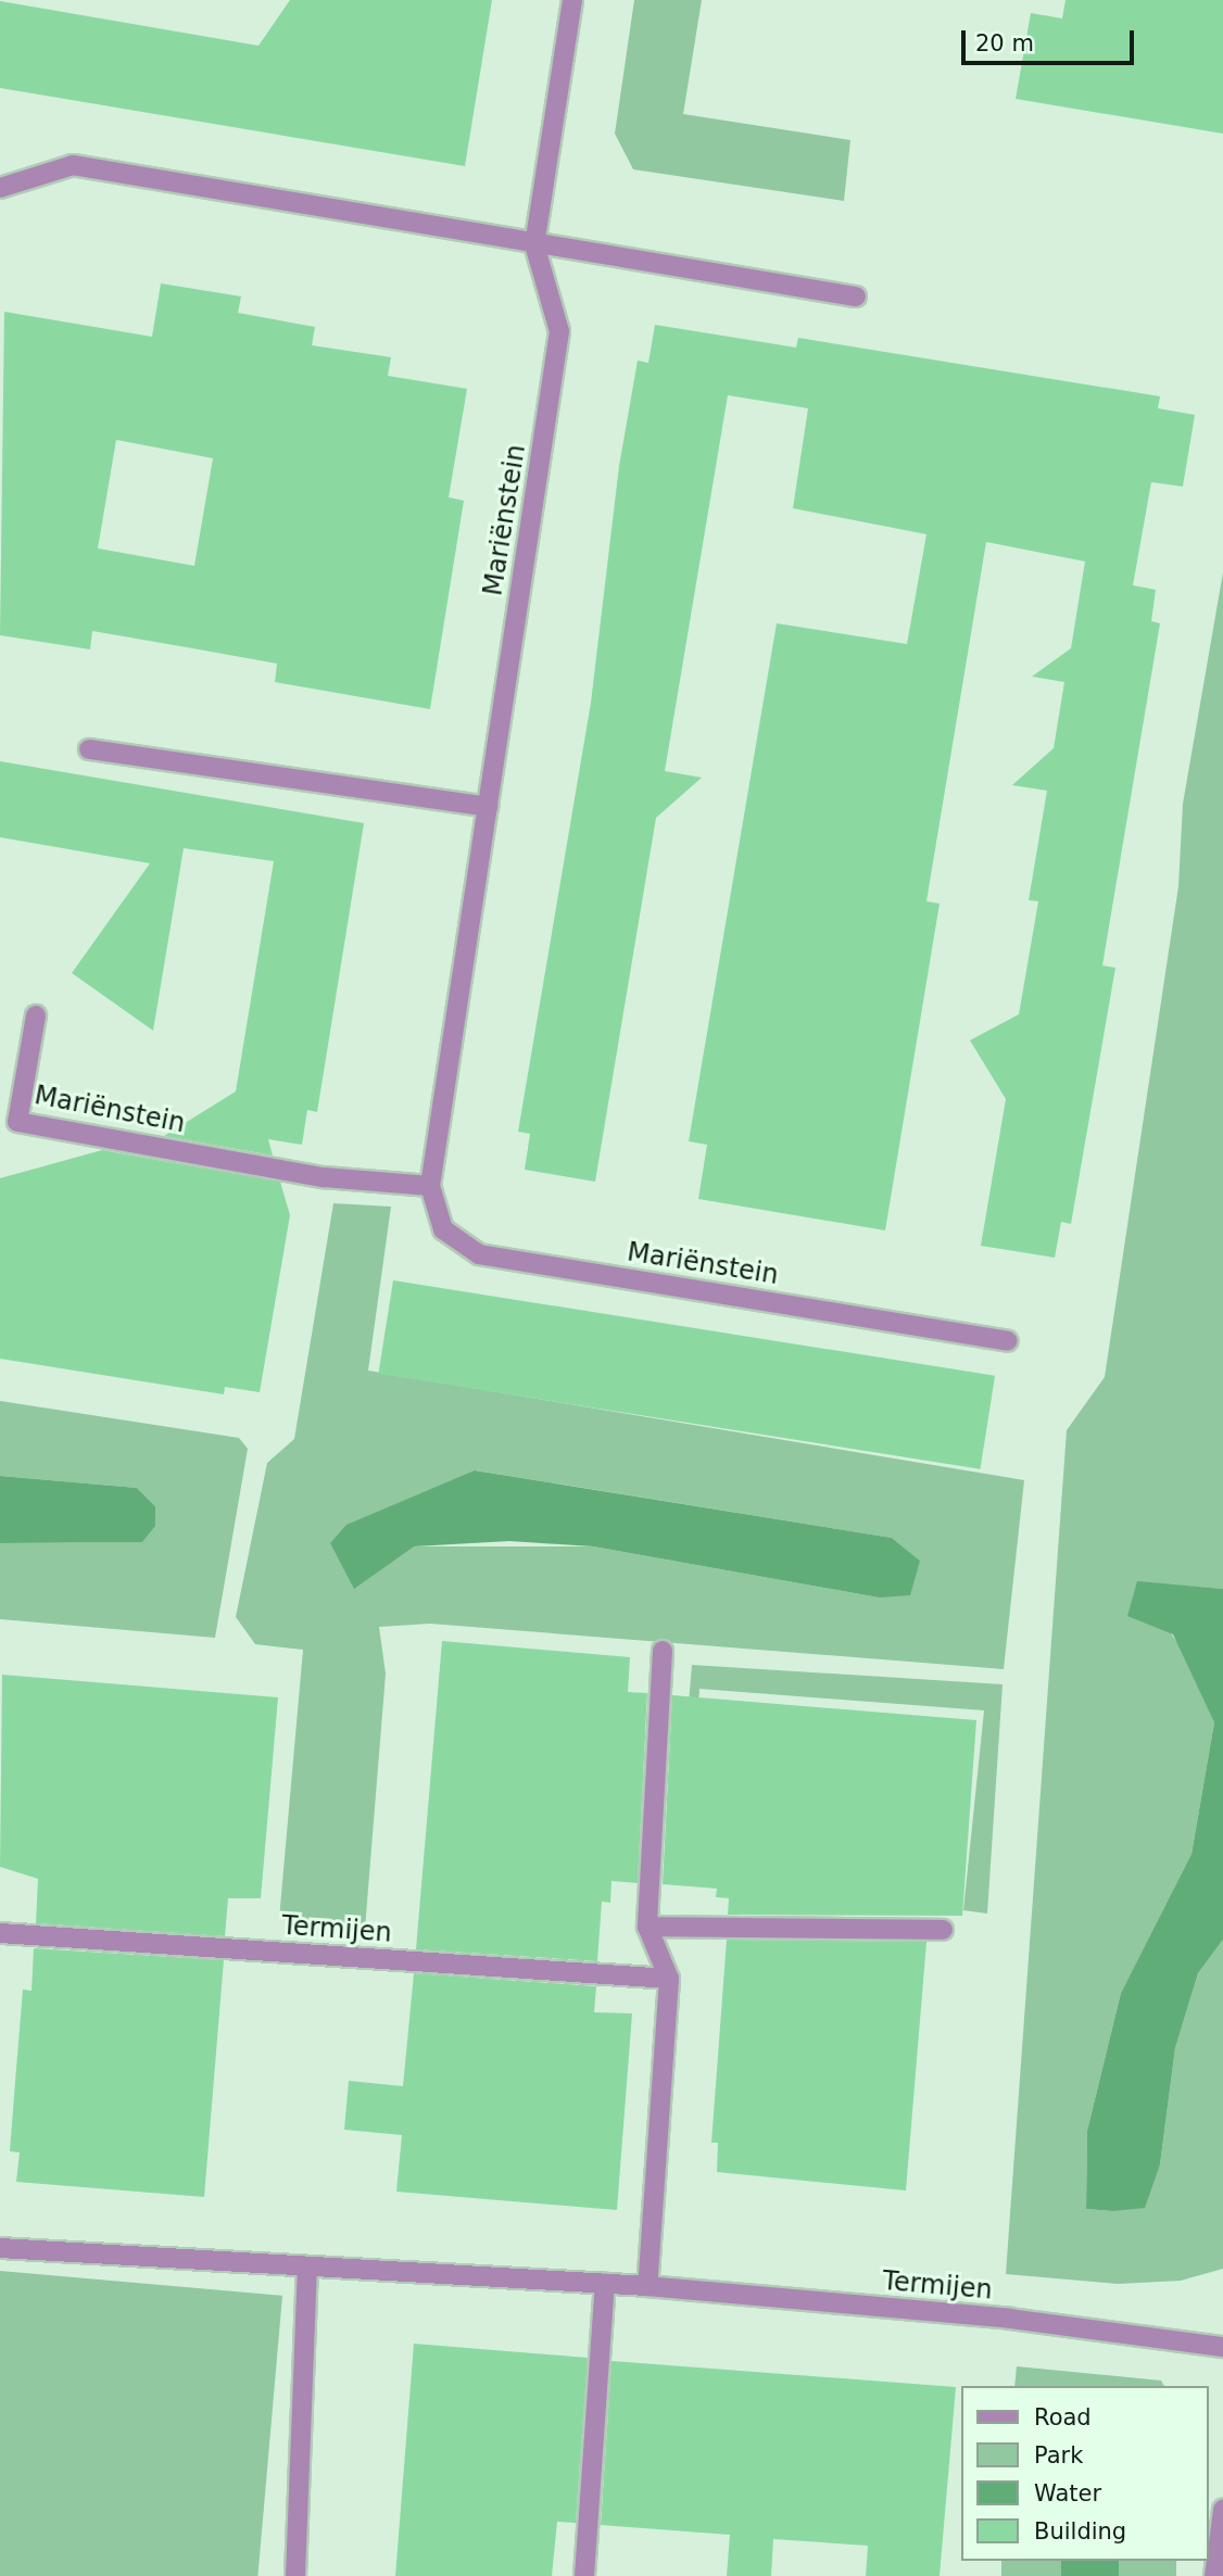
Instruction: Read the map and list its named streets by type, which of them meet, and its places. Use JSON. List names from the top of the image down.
{
  "streets": {
    "street": ["Mariënstein", "Termijen"]
  },
  "legend": [
    "Road",
    "Park",
    "Water",
    "Building"
  ],
  "scale_bar": "20 m"
}
